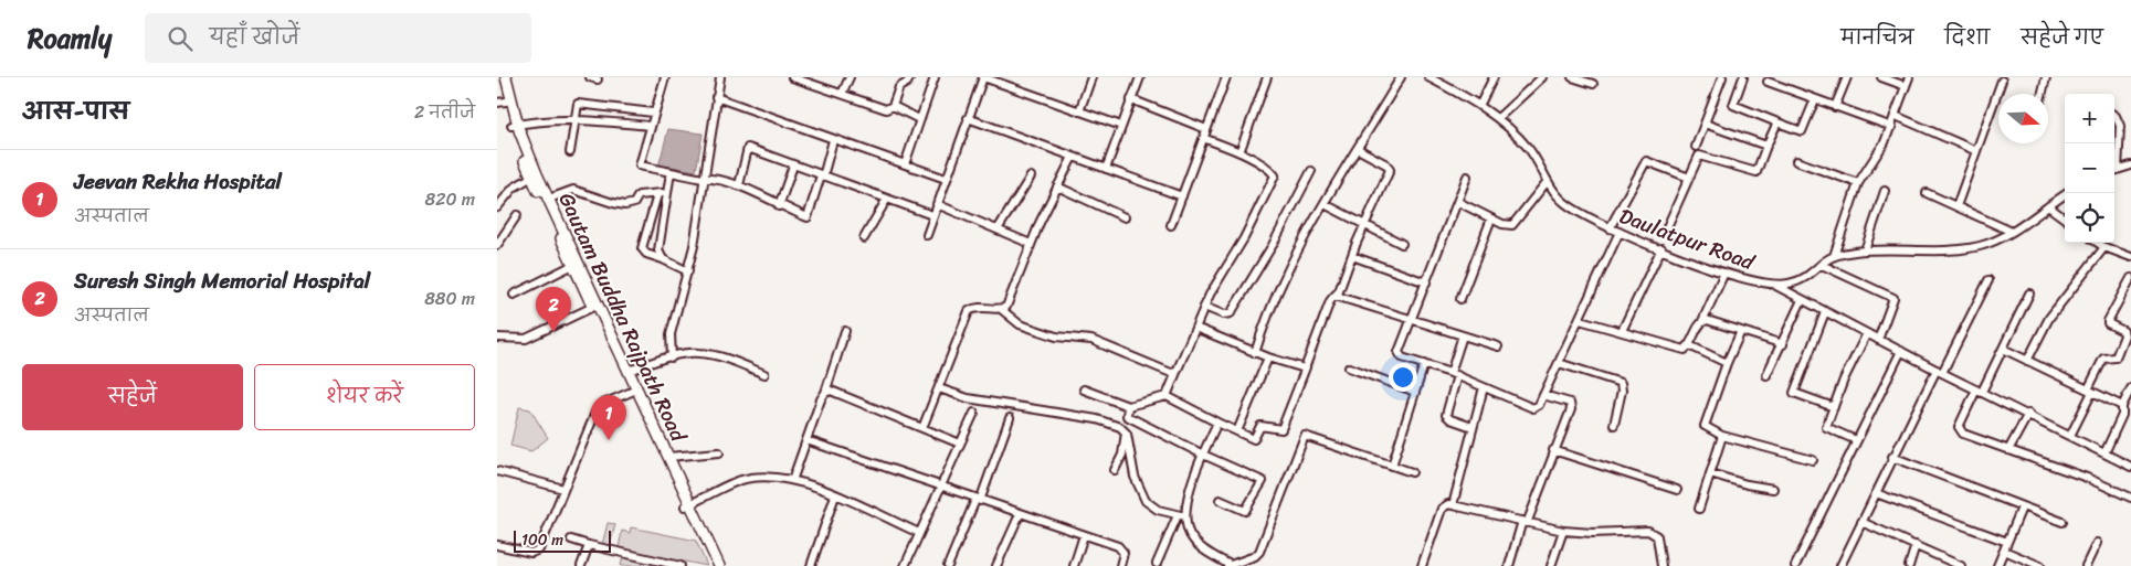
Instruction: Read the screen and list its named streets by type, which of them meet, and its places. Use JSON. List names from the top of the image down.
{
  "streets": {
    "highway": ["Gautam Buddha Rajpath Road"],
    "street": ["Daulatpur Road"]
  },
  "scale_bar": "100 m",
  "north": "right",
  "page": {
    "header": "Roamly",
    "search": "यहाँ खोजें",
    "nav": ["मानचित्र", "दिशा", "सहेजे गए"],
    "heading": ["आस-पास", "2 नतीजे"],
    "map_buttons": ["+", "−"],
    "list": [
      {
        "mark": "1",
        "name": "Jeevan Rekha Hospital",
        "note": "अस्पताल",
        "value": "820 m"
      },
      {
        "mark": "2",
        "name": "Suresh Singh Memorial Hospital",
        "note": "अस्पताल",
        "value": "880 m"
      }
    ],
    "pins": ["2", "1"],
    "buttons": ["सहेजें", "शेयर करें"],
    "scale": "100 m"
  }
}
